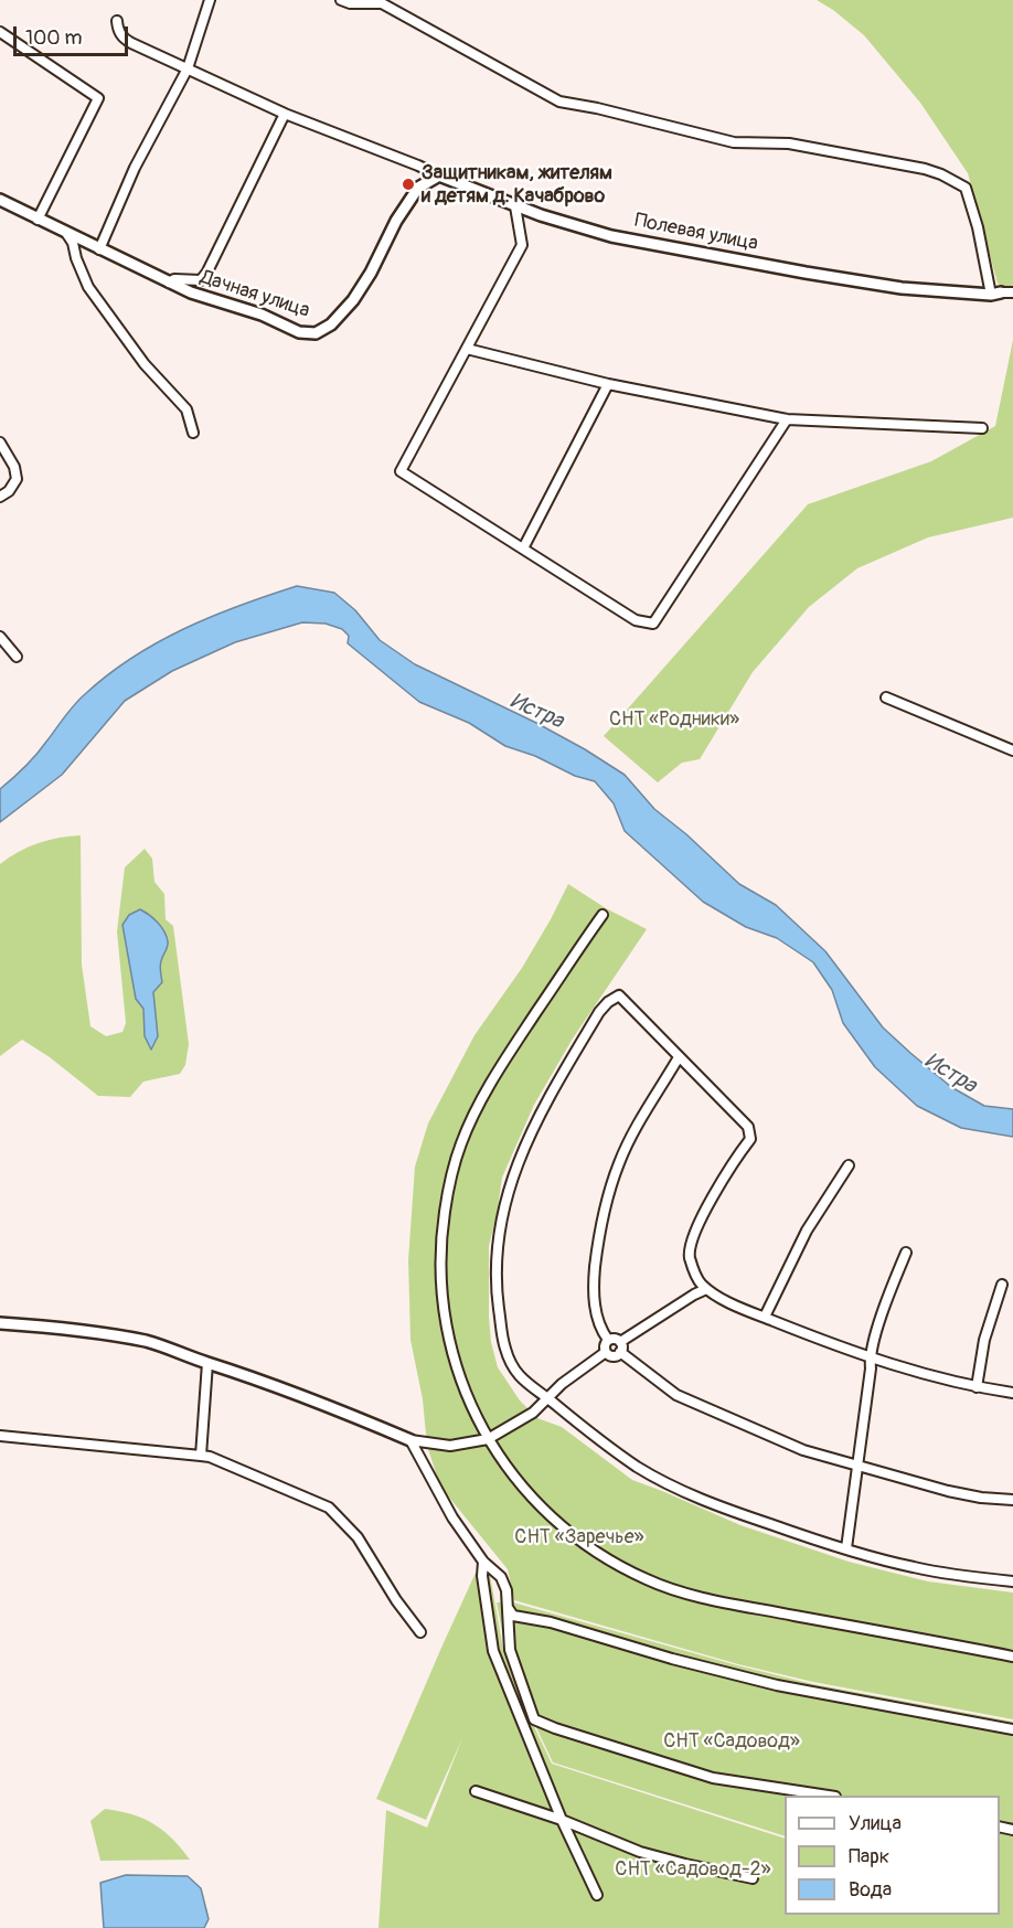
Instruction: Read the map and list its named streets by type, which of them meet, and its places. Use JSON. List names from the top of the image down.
{
  "streets": {
    "street": ["Полевая улица", "Дачная улица"]
  },
  "crossings": [
    ["Полевая улица", "Дачная улица"]
  ],
  "water": ["Истра"],
  "parks": [
    "СНТ «Родники»",
    "СНТ «Заречье»",
    "СНТ «Садовод»",
    "СНТ «Садовод-2»"
  ],
  "places": ["Защитникам, жителям и детям д. Качаброво"],
  "legend": ["Улица", "Парк", "Вода"],
  "scale_bar": "100 m"
}
